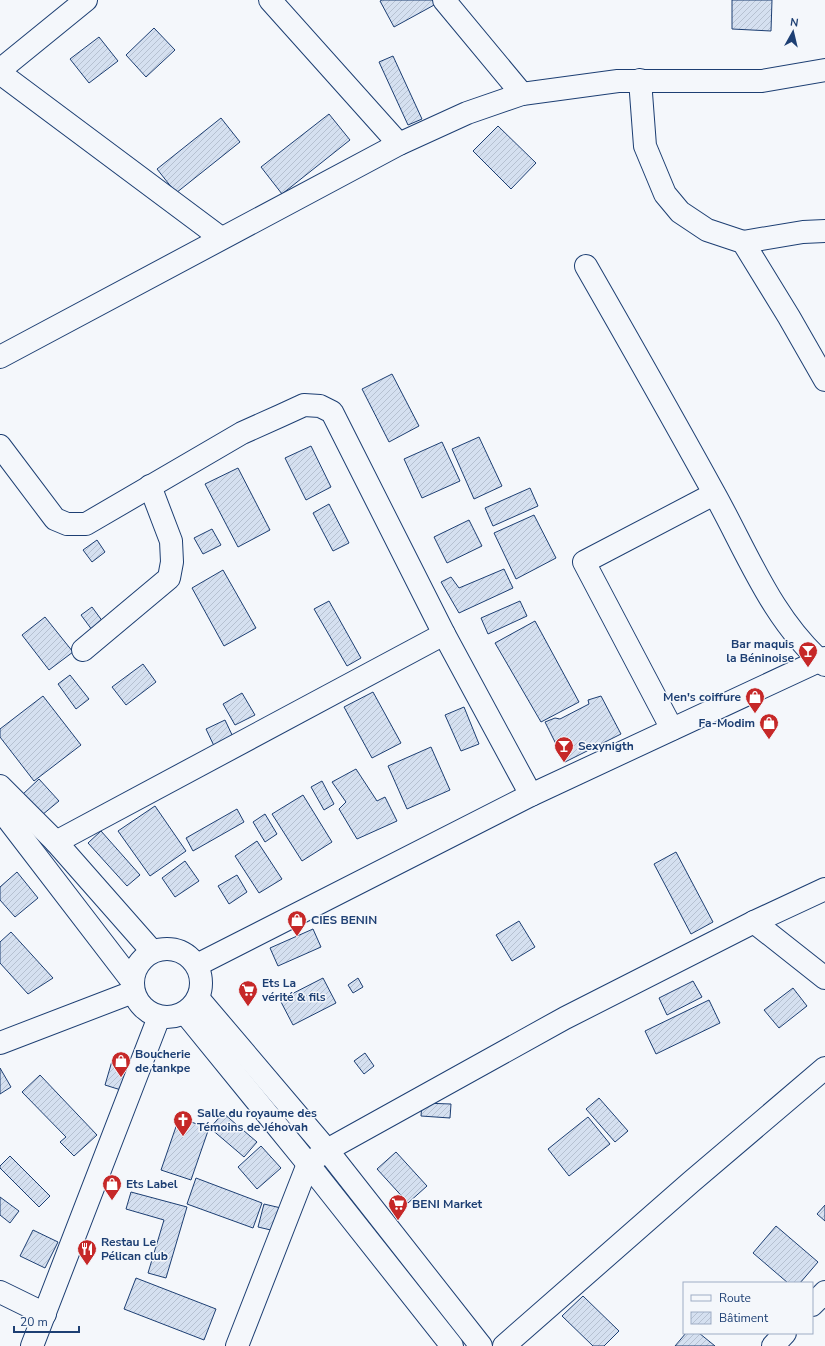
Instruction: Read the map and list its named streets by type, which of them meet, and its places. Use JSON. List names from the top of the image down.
{
  "places": {
    "bar": ["Bar maquis la Béninoise", "Sexynigth"],
    "shop": [
      "Men's coiffure",
      "Fa-Modim",
      "CIES BENIN",
      "Boucherie de tankpe",
      "Ets Label"
    ],
    "supermarket": ["Ets La vérité & fils", "BENI Market"],
    "church": ["Salle du royaume des Témoins de Jéhovah"],
    "restaurant": ["Restau Le Pélican club"]
  },
  "legend": ["Route", "Bâtiment"],
  "scale_bar": "20 m",
  "north": "top"
}
